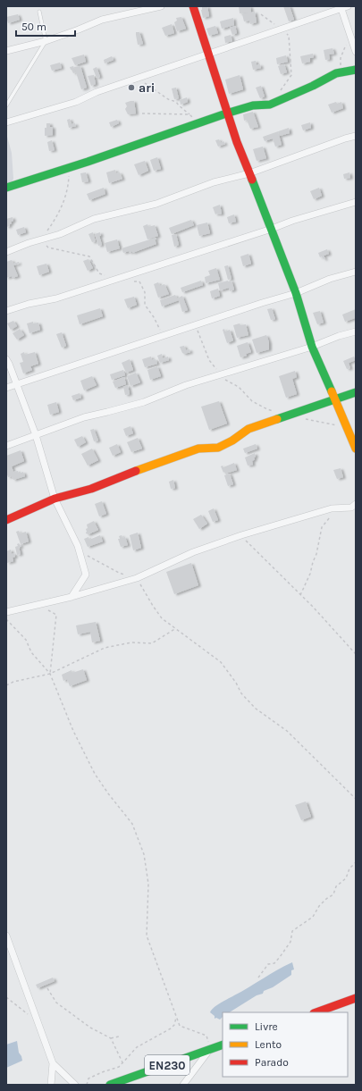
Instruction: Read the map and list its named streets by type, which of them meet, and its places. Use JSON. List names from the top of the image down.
{
  "streets": {
    "street": ["EN230"]
  },
  "places": ["ari"],
  "legend": ["Livre", "Lento", "Parado"],
  "scale_bar": "50 m"
}
